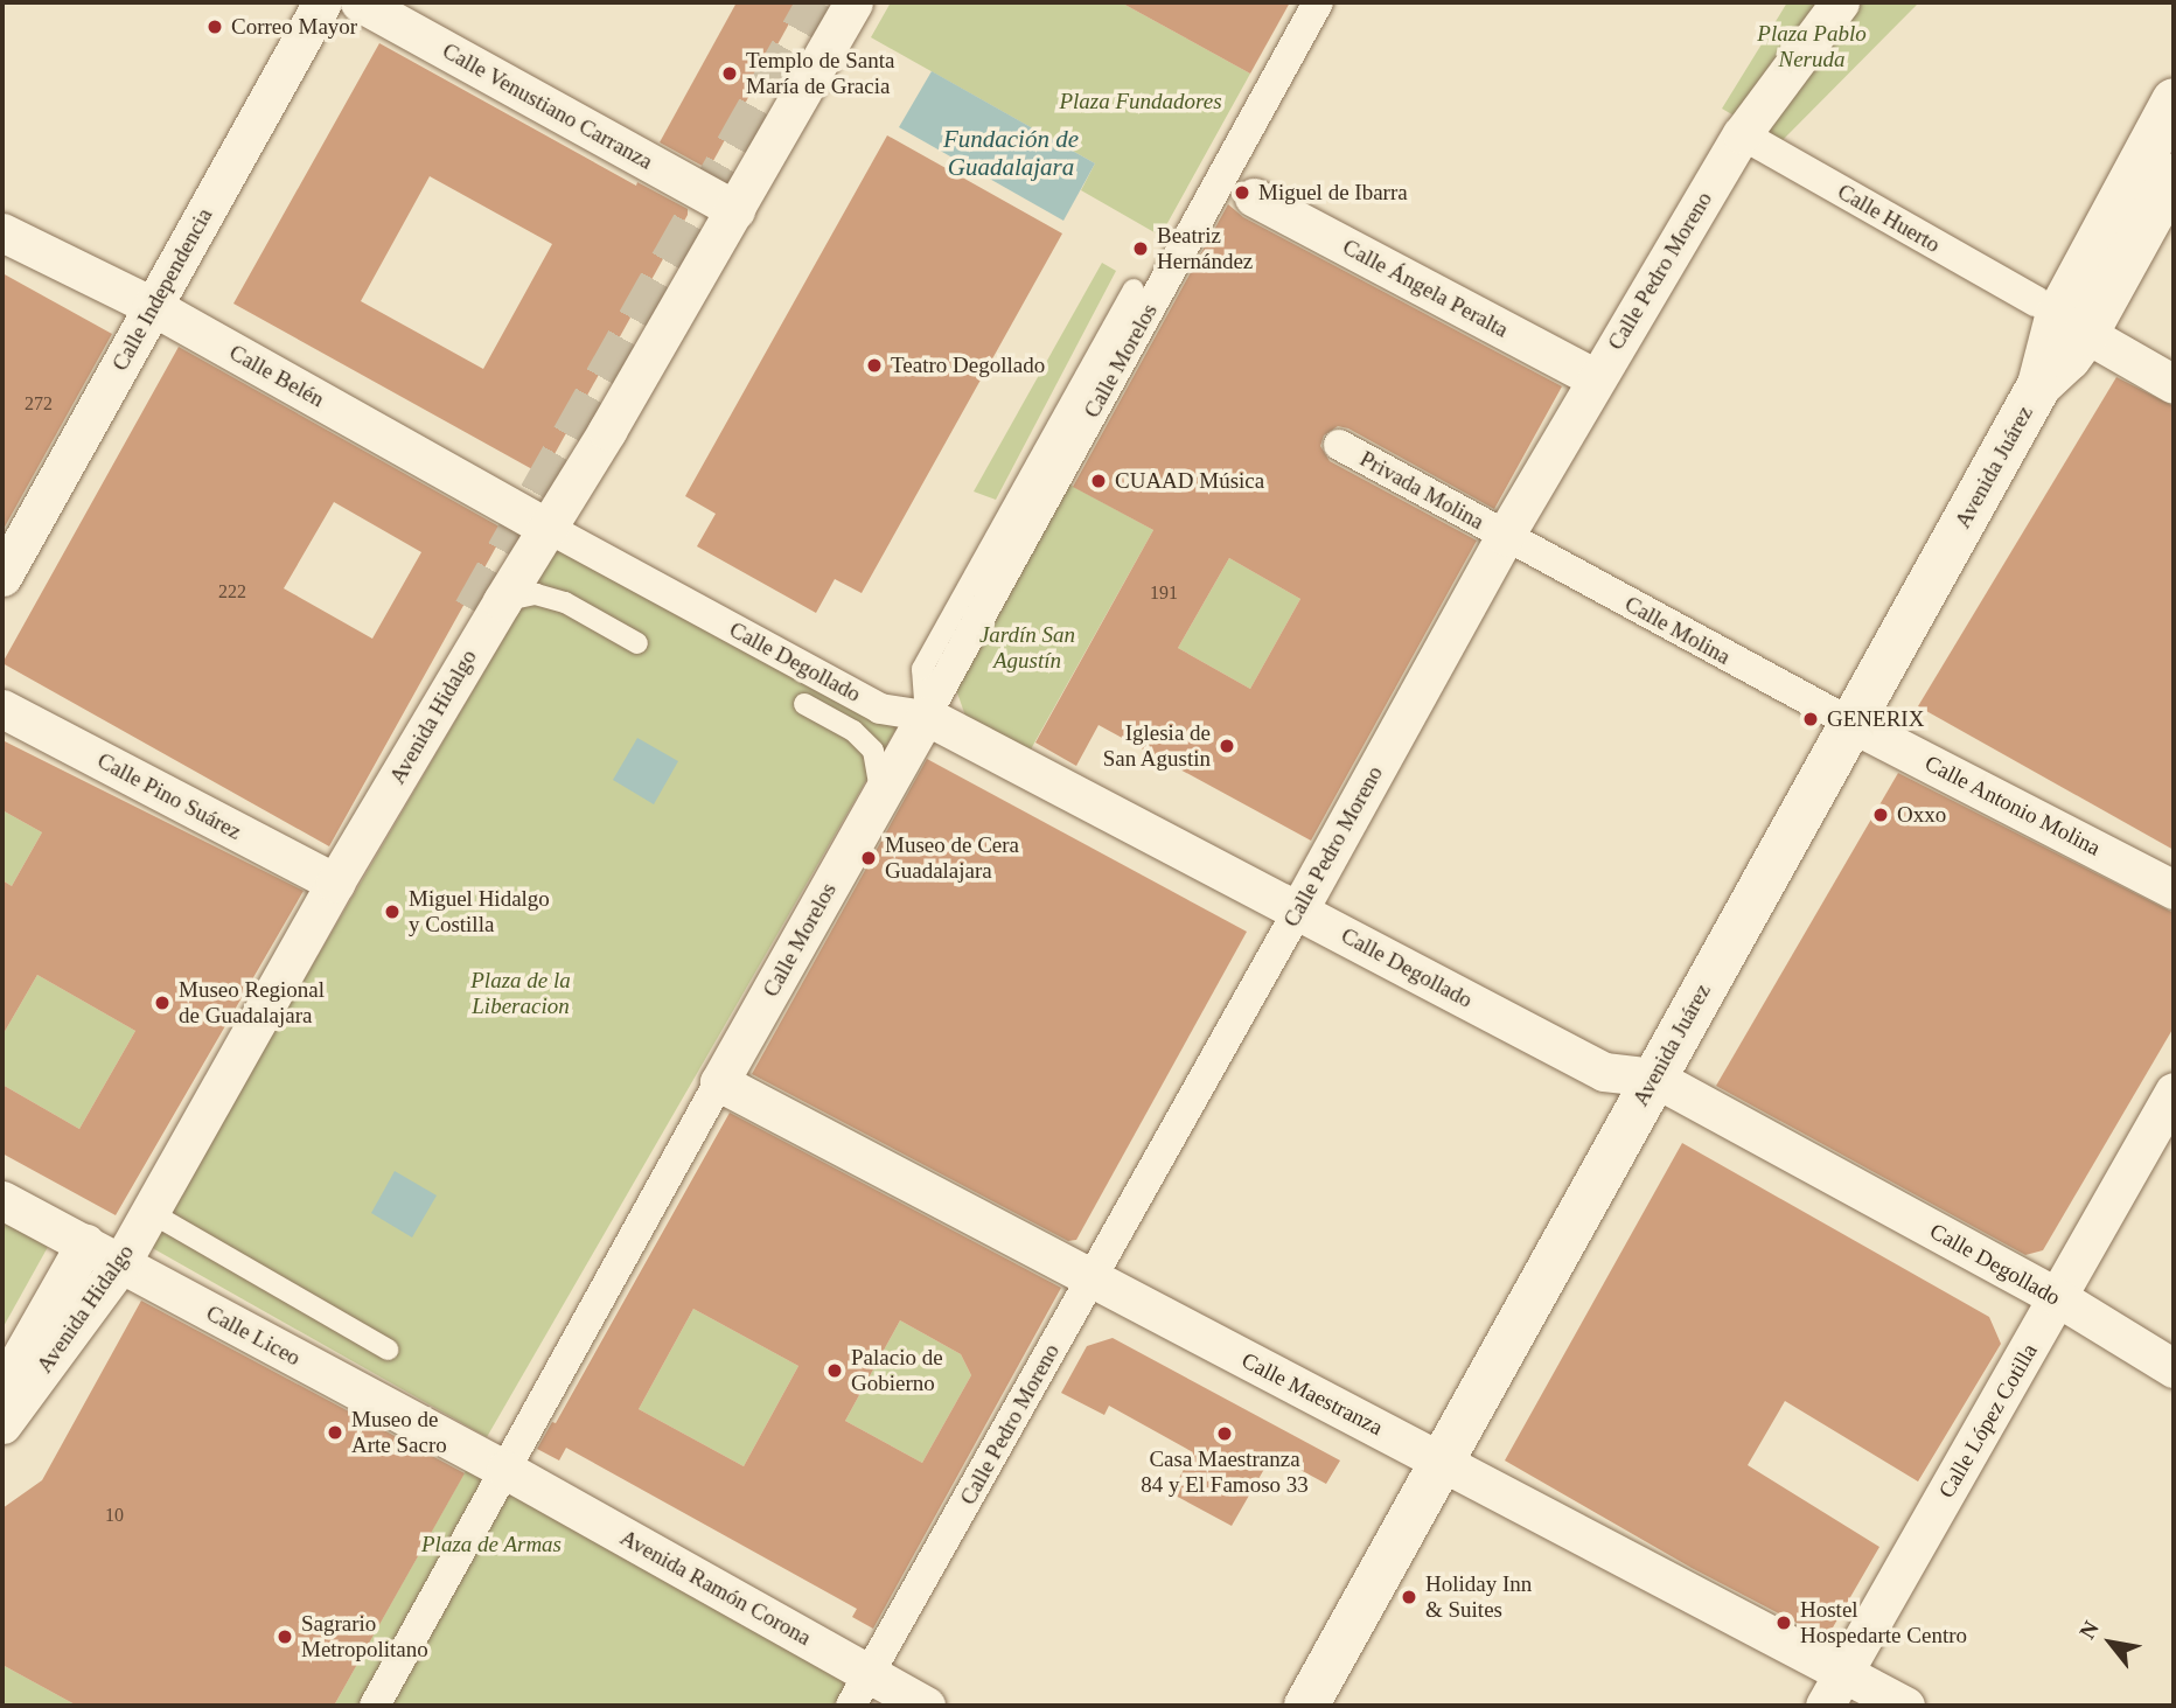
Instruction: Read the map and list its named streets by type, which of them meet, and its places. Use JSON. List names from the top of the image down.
{
  "streets": {
    "main road": ["Avenida Juárez"],
    "street": [
      "Calle Venustiano Carranza",
      "Calle Huerto",
      "Calle Pedro Moreno",
      "Calle Ángela Peralta",
      "Calle Independencia",
      "Calle Morelos",
      "Calle Belén",
      "Privada Molina",
      "Calle Molina",
      "Calle Degollado",
      "Avenida Hidalgo",
      "Calle Pino Suárez",
      "Calle Antonio Molina",
      "Calle Liceo",
      "Calle Maestranza",
      "Calle López Cotilla",
      "Avenida Ramón Corona"
    ]
  },
  "crossings": [
    ["Calle Venustiano Carranza", "Avenida Hidalgo"],
    ["Calle Huerto", "Calle Pedro Moreno"],
    ["Calle Pedro Moreno", "Calle Ángela Peralta"],
    ["Calle Pedro Moreno", "Privada Molina"],
    ["Calle Pedro Moreno", "Calle Molina"],
    ["Calle Pedro Moreno", "Calle Degollado"],
    ["Calle Pedro Moreno", "Calle Maestranza"],
    ["Calle Pedro Moreno", "Avenida Ramón Corona"],
    ["Calle Independencia", "Calle Belén"],
    ["Calle Morelos", "Calle Degollado"],
    ["Calle Morelos", "Calle Liceo"],
    ["Calle Morelos", "Calle Maestranza"],
    ["Calle Morelos", "Avenida Ramón Corona"],
    ["Calle Belén", "Calle Degollado"],
    ["Calle Belén", "Avenida Hidalgo"],
    ["Avenida Juárez", "Calle Molina"],
    ["Avenida Juárez", "Calle Degollado"],
    ["Avenida Juárez", "Calle Antonio Molina"],
    ["Avenida Juárez", "Calle Maestranza"],
    ["Privada Molina", "Calle Molina"],
    ["Calle Molina", "Calle Antonio Molina"],
    ["Calle Degollado", "Avenida Hidalgo"],
    ["Calle Degollado", "Calle López Cotilla"],
    ["Avenida Hidalgo", "Calle Pino Suárez"],
    ["Avenida Hidalgo", "Calle Liceo"],
    ["Calle Liceo", "Avenida Ramón Corona"],
    ["Calle Maestranza", "Calle López Cotilla"]
  ],
  "water": ["Fundación de Guadalajara"],
  "parks": [
    "Plaza Pablo Neruda",
    "Plaza Fundadores",
    "Jardín San Agustín",
    "Plaza de la Liberacion",
    "Plaza de Armas"
  ],
  "places": [
    "Correo Mayor",
    "Templo de Santa María de Gracia",
    "Miguel de Ibarra",
    "Beatriz Hernández",
    "Teatro Degollado",
    "CUAAD Música",
    "GENERIX",
    "Iglesia de San Agustin",
    "Oxxo",
    "Museo de Cera Guadalajara",
    "Miguel Hidalgo y Costilla",
    "Museo Regional de Guadalajara",
    "Palacio de Gobierno",
    "Museo de Arte Sacro",
    "Casa Maestranza 84 y El Famoso 33",
    "Holiday Inn & Suites",
    "Hostel Hospedarte Centro",
    "Sagrario Metropolitano"
  ],
  "house_numbers": [
    "272",
    "222",
    "191",
    "10"
  ],
  "north": "top left"
}
